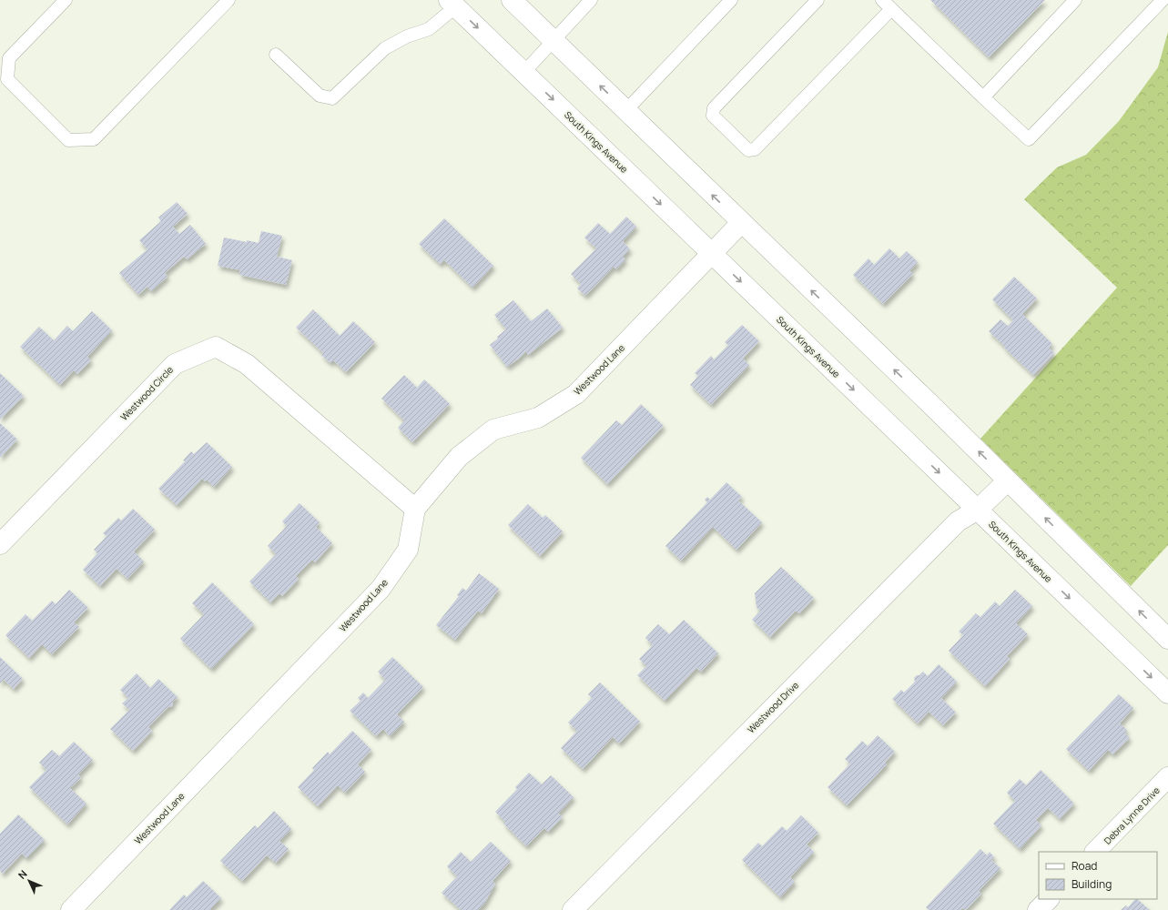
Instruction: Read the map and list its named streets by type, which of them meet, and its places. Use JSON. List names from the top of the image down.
{
  "streets": {
    "street": [
      "South Kings Avenue",
      "Westwood Lane",
      "Westwood Circle",
      "Westwood Drive",
      "Debra Lynne Drive"
    ]
  },
  "crossings": [
    ["South Kings Avenue", "Westwood Lane"],
    ["South Kings Avenue", "Westwood Drive"],
    ["Westwood Lane", "Westwood Circle"]
  ],
  "legend": ["Road", "Building"],
  "north": "top left"
}
